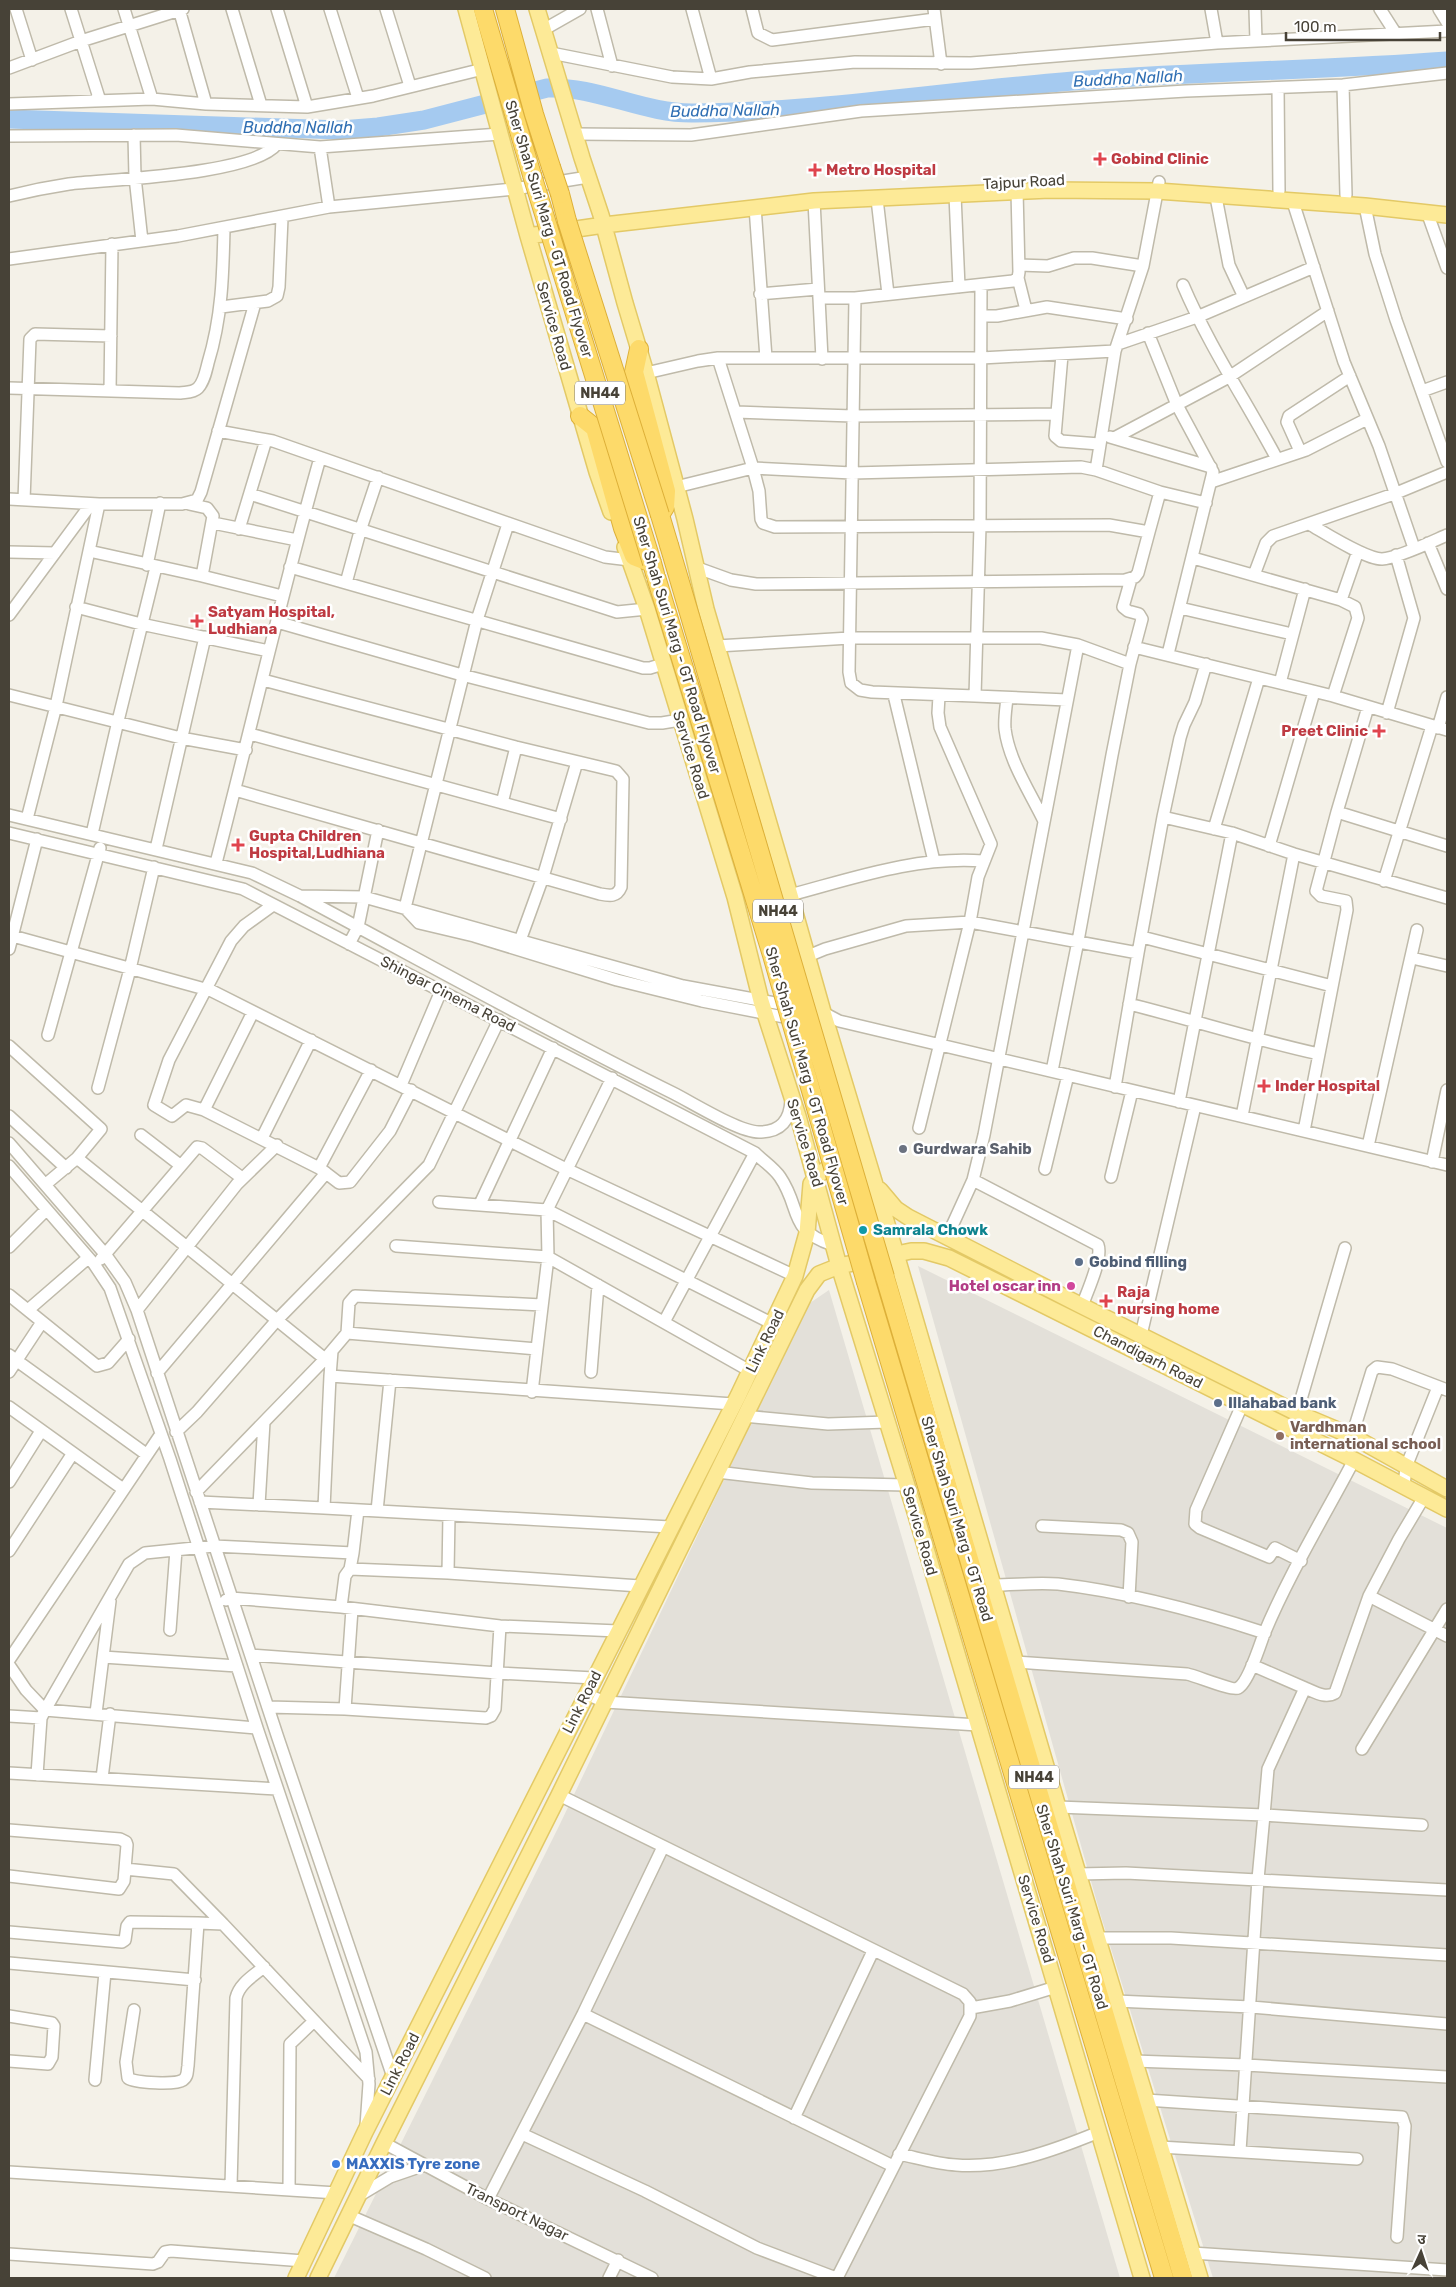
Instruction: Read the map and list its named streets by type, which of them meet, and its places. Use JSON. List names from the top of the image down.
{
  "streets": {
    "highway": ["Sher Shah Suri Marg - GT Road Flyover", "NH44", "Sher Shah Suri Marg - GT Road"],
    "main road": [
      "Tajpur Road",
      "Service Road",
      "Link Road",
      "Chandigarh Road"
    ],
    "street": ["Shingar Cinema Road", "Transport Nagar"]
  },
  "crossings": [
    ["Sher Shah Suri Marg - GT Road Flyover", "Sher Shah Suri Marg - GT Road"],
    ["Service Road", "Shingar Cinema Road"],
    ["Service Road", "Link Road"],
    ["Shingar Cinema Road", "Link Road"],
    ["Link Road", "Chandigarh Road"],
    ["Link Road", "Transport Nagar"]
  ],
  "water": ["Buddha Nallah"],
  "places": {
    "health": [
      "Gobind Clinic",
      "Metro Hospital",
      "Satyam Hospital, Ludhiana",
      "Preet Clinic",
      "Gupta Children Hospital,Ludhiana",
      "Inder Hospital",
      "Raja nursing home"
    ],
    "other": [
      "Gurdwara Sahib",
      "Samrala Chowk",
      "Gobind filling",
      "Hotel oscar inn",
      "Illahabad bank",
      "Vardhman international school",
      "MAXXIS Tyre zone"
    ]
  },
  "scale_bar": "100 m",
  "north": "top"
}
